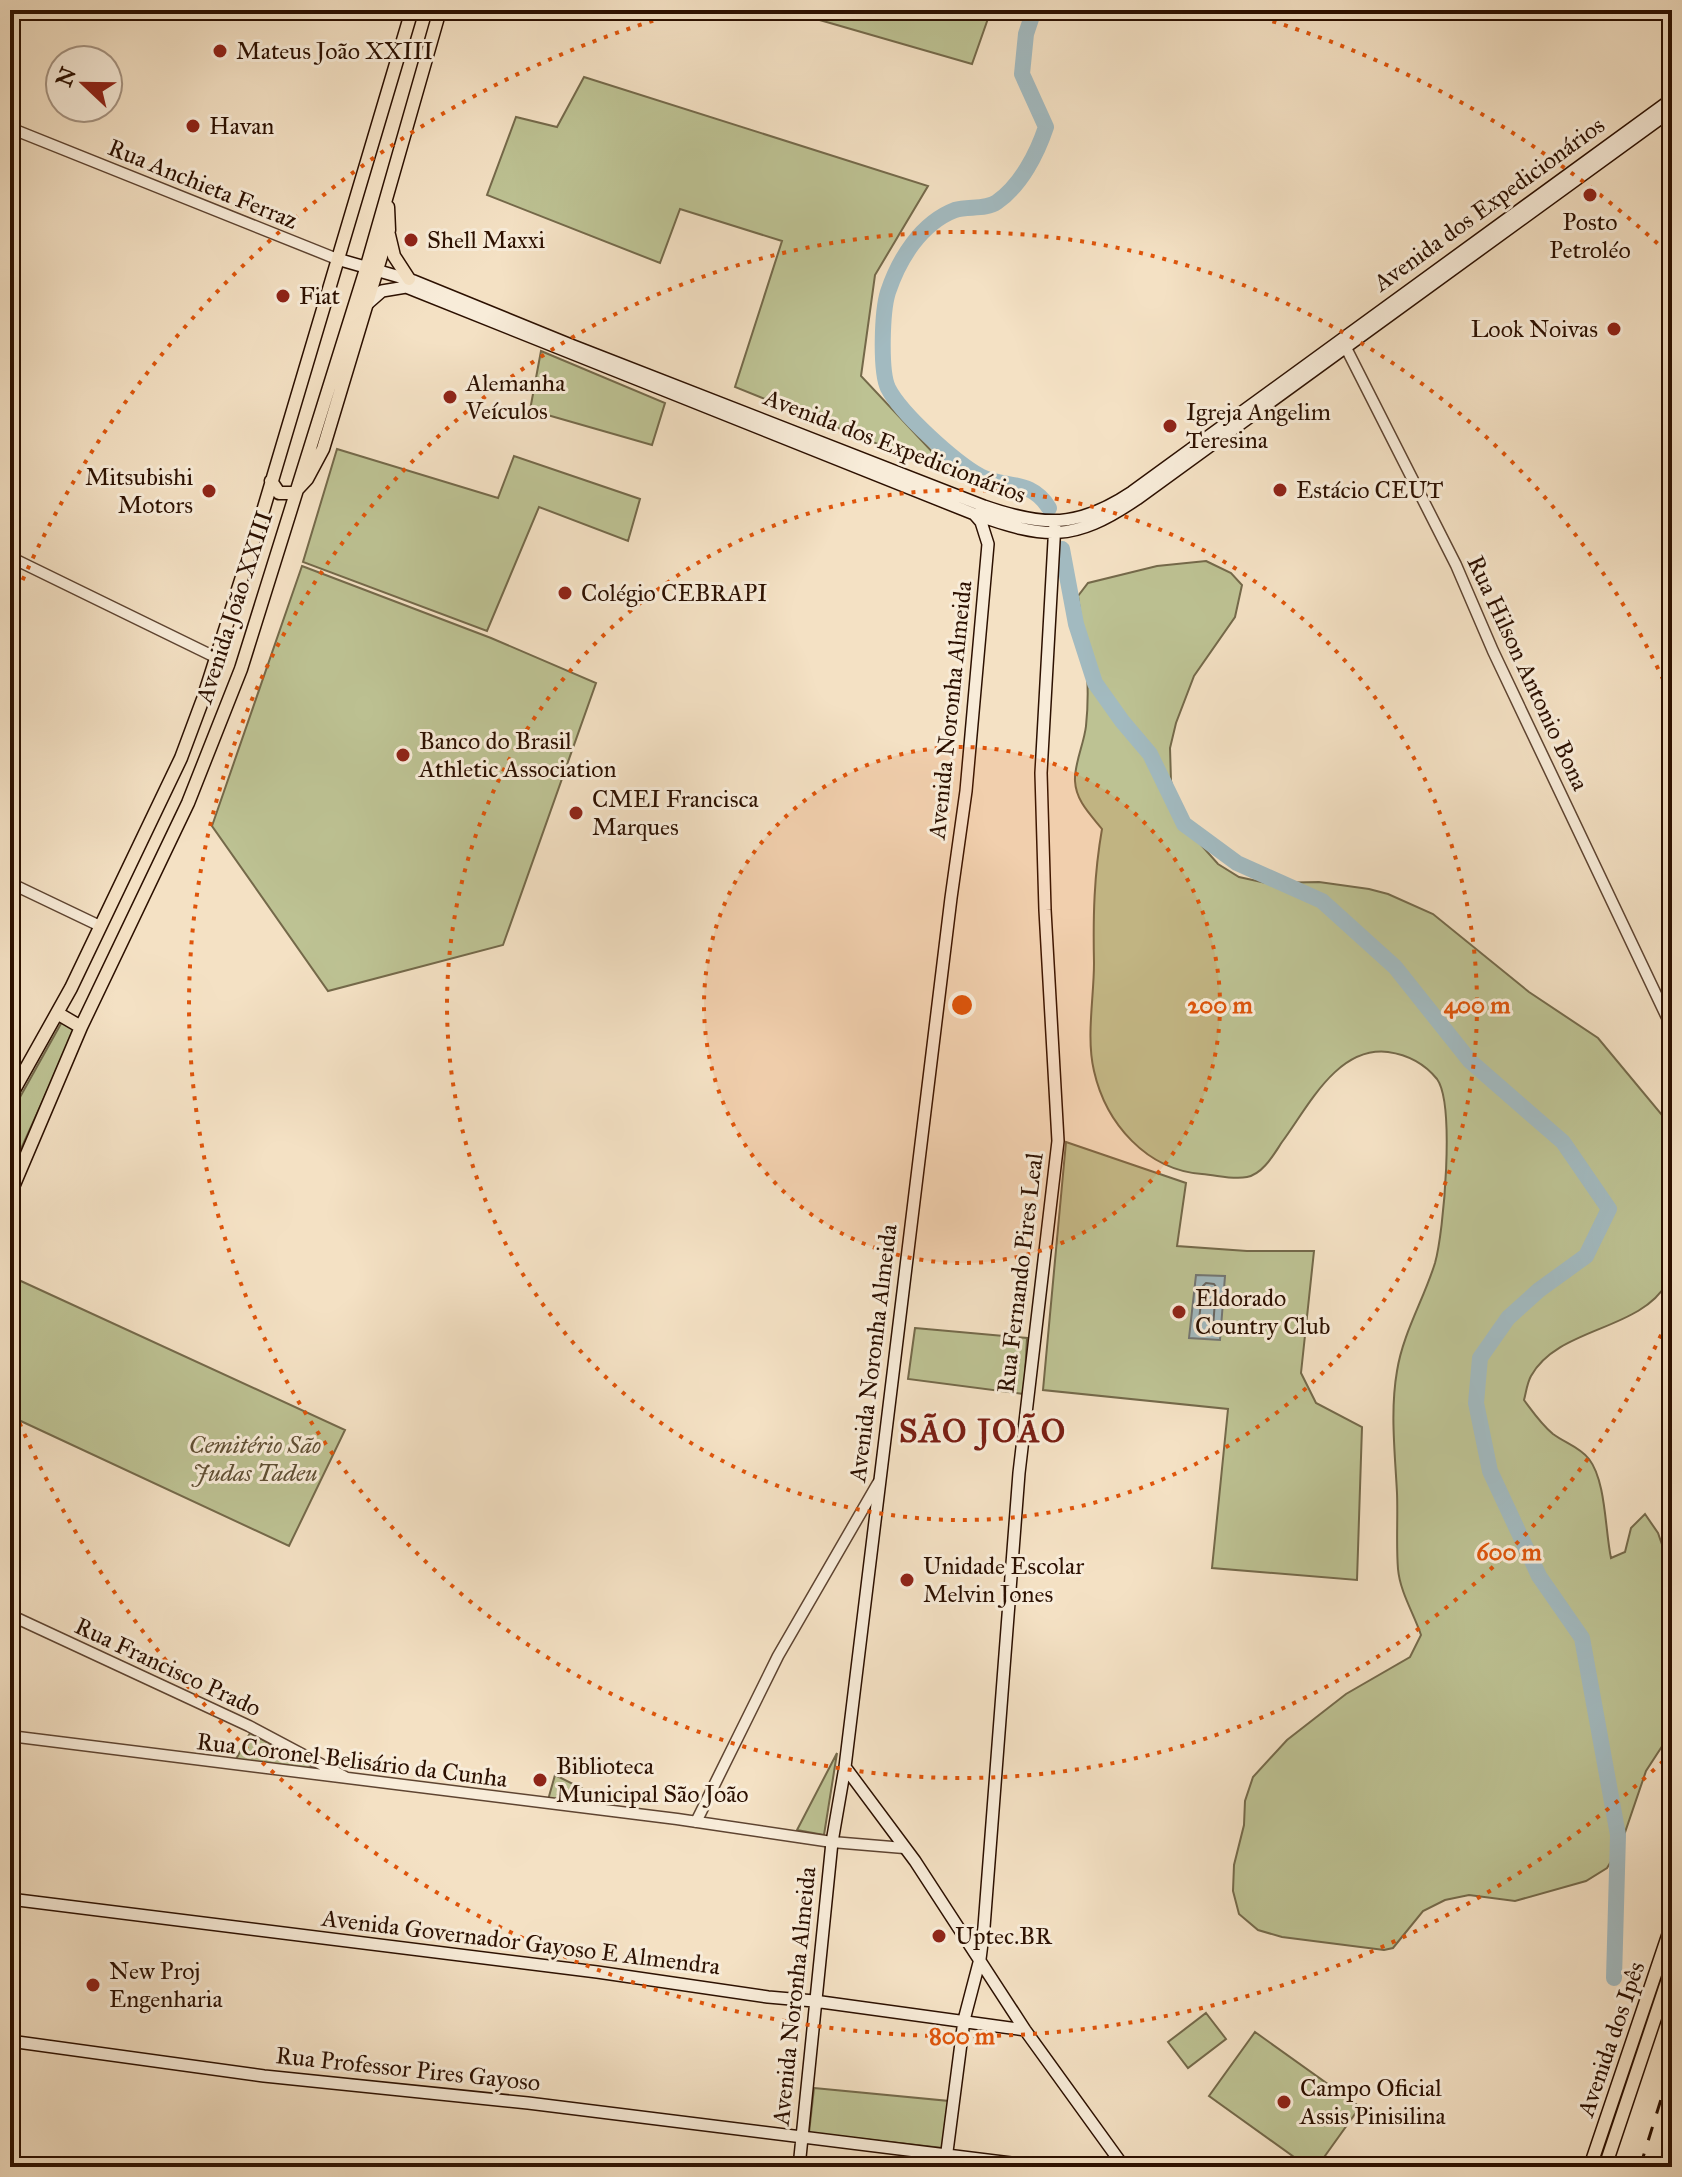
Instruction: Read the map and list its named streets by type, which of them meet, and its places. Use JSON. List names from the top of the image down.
{
  "streets": {
    "main road": [
      "Avenida dos Expedicionários",
      "Avenida João XXIII",
      "Avenida Noronha Almeida",
      "Rua Fernando Pires Leal",
      "Avenida Governador Gayoso E Almendra",
      "Avenida dos Ipês",
      "Rua Professor Pires Gayoso"
    ],
    "street": [
      "Rua Anchieta Ferraz",
      "Rua Hilson Antonio Bona",
      "Rua Francisco Prado",
      "Rua Coronel Belisário da Cunha"
    ]
  },
  "crossings": [
    ["Rua Anchieta Ferraz", "Avenida dos Expedicionários"],
    ["Rua Anchieta Ferraz", "Avenida João XXIII"],
    ["Avenida dos Expedicionários", "Avenida João XXIII"],
    ["Avenida dos Expedicionários", "Rua Hilson Antonio Bona"],
    ["Avenida dos Expedicionários", "Rua Fernando Pires Leal"],
    ["Avenida Noronha Almeida", "Rua Coronel Belisário da Cunha"],
    ["Avenida Noronha Almeida", "Avenida Governador Gayoso E Almendra"],
    ["Avenida Noronha Almeida", "Rua Professor Pires Gayoso"],
    ["Rua Fernando Pires Leal", "Avenida Governador Gayoso E Almendra"],
    ["Rua Fernando Pires Leal", "Rua Professor Pires Gayoso"],
    ["Rua Francisco Prado", "Rua Coronel Belisário da Cunha"]
  ],
  "districts": ["SÃO JOÃO"],
  "parks": ["Cemitério São Judas Tadeu"],
  "places": [
    "Mateus João XXIII",
    "Havan",
    "Posto Petroléo",
    "Shell Maxxi",
    "Fiat",
    "Look Noivas",
    "Alemanha Veículos",
    "Igreja Angelim Teresina",
    "Estácio CEUT",
    "Mitsubishi Motors",
    "Colégio CEBRAPI",
    "Banco do Brasil Athletic Association",
    "CMEI Francisca Marques",
    "Eldorado Country Club",
    "Unidade Escolar Melvin Jones",
    "Biblioteca Municipal São João",
    "Uptec.BR",
    "New Proj Engenharia",
    "Campo Oficial Assis Pinisilina"
  ],
  "north": "left",
  "rings": [
    "200 m",
    "400 m",
    "600 m",
    "800 m"
  ]
}
